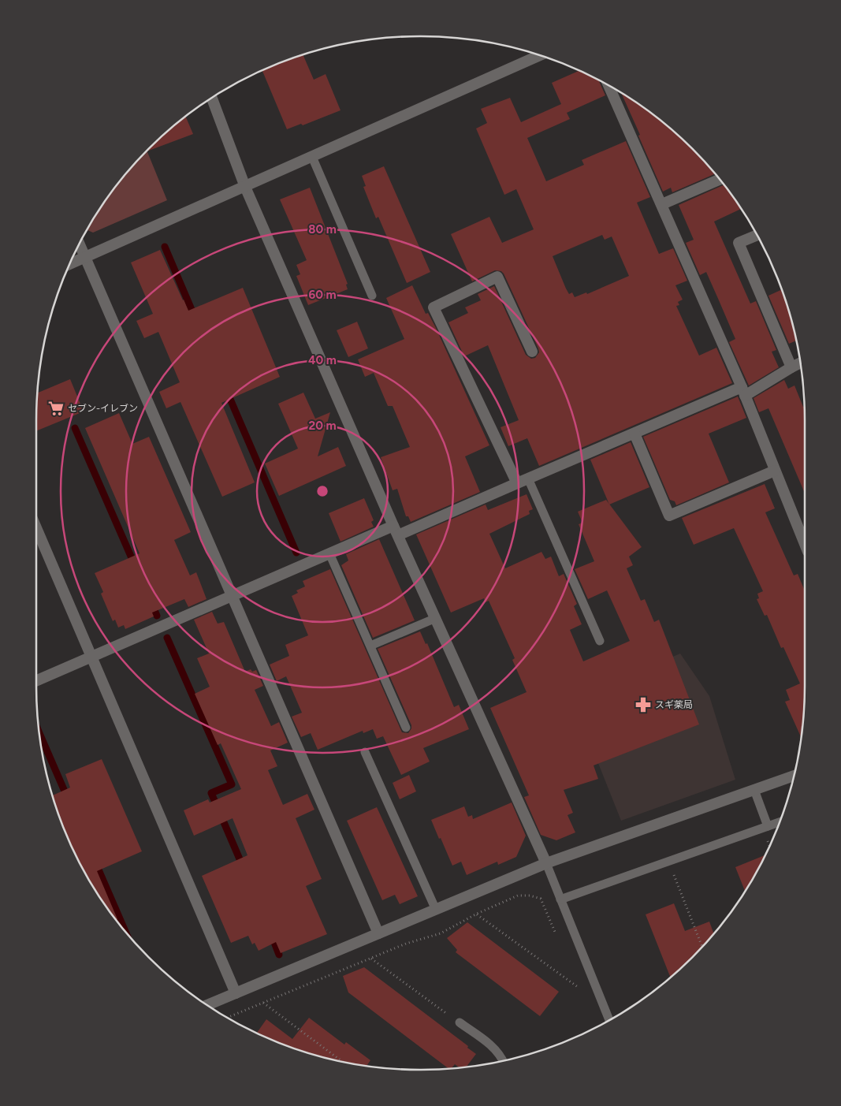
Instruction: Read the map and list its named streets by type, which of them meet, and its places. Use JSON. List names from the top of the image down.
{
  "places": {
    "supermarket": ["セブン-イレブン"],
    "pharmacy": ["スギ薬局"]
  },
  "rings": [
    "80 m",
    "60 m",
    "40 m",
    "20 m"
  ]
}
